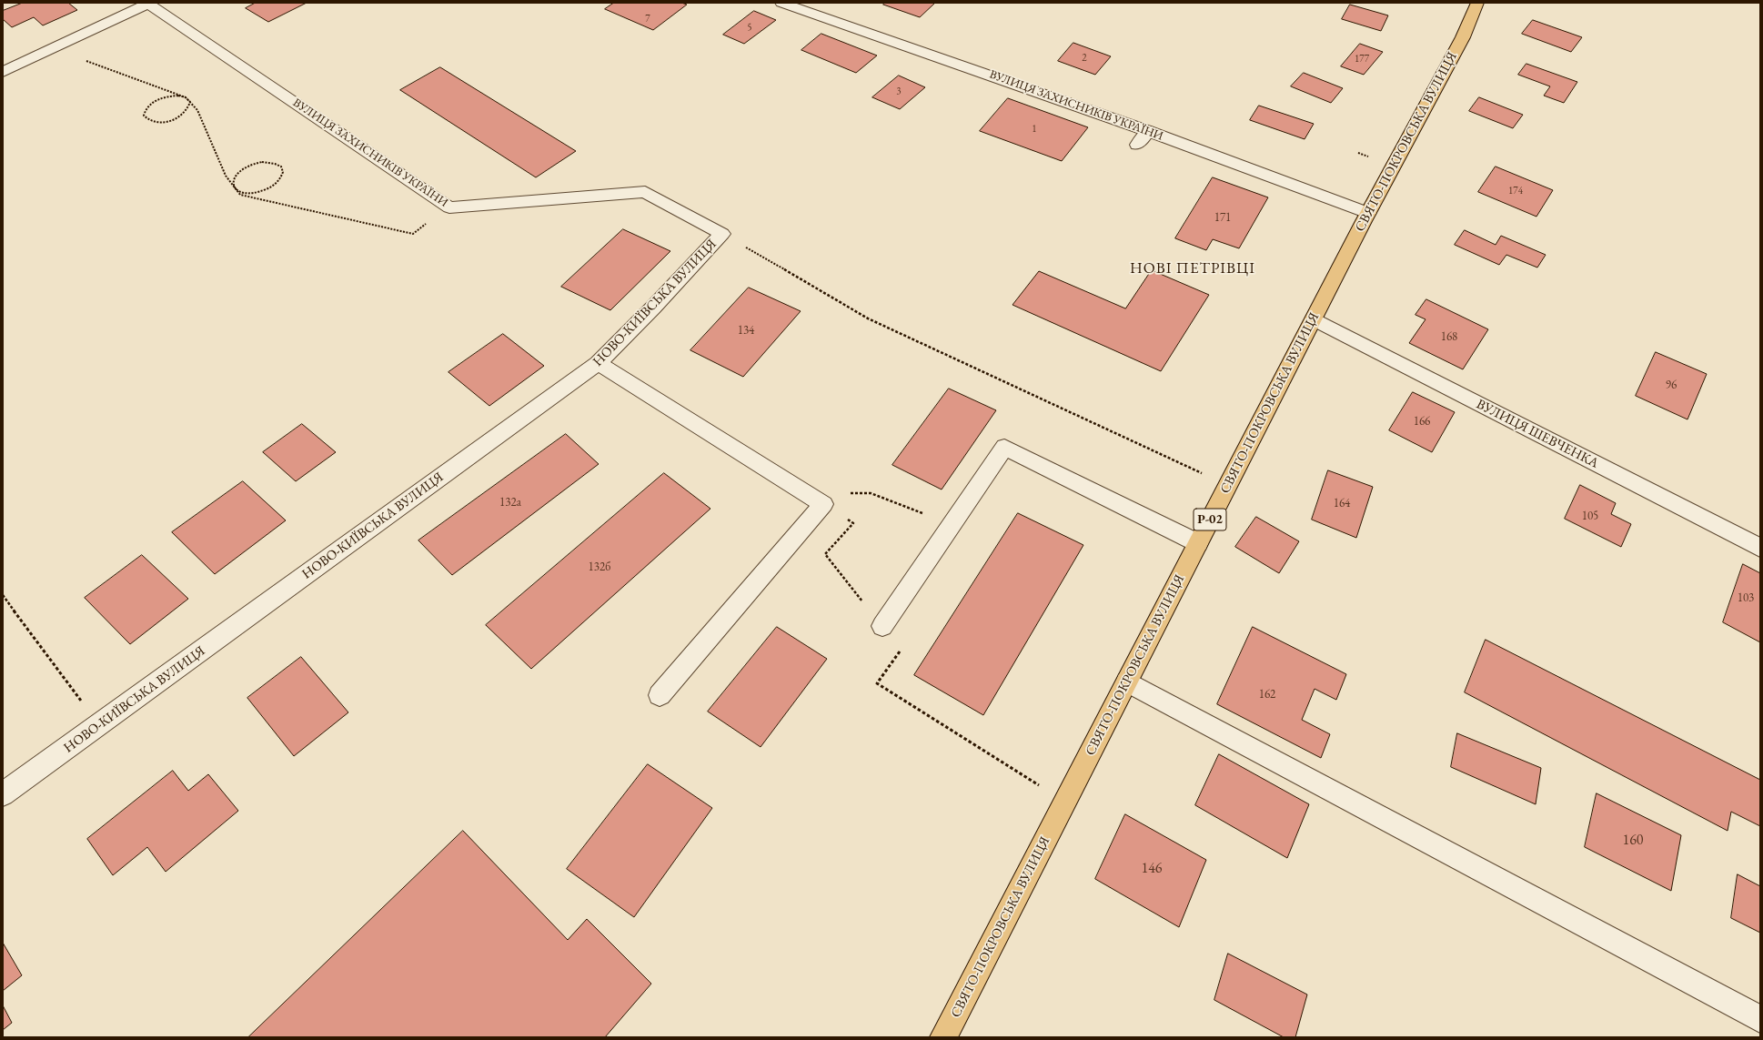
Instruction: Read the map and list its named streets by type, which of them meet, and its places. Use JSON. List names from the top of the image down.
{
  "streets": {
    "main road": ["СВЯТО-ПОКРОВСЬКА ВУЛИЦЯ", "Р-02"],
    "street": ["ВУЛИЦЯ ЗАХИСНИКІВ УКРАЇНИ", "НОВО-КИЇВСЬКА ВУЛИЦЯ", "ВУЛИЦЯ ШЕВЧЕНКА"]
  },
  "crossings": [
    ["ВУЛИЦЯ ЗАХИСНИКІВ УКРАЇНИ", "СВЯТО-ПОКРОВСЬКА ВУЛИЦЯ"],
    ["ВУЛИЦЯ ЗАХИСНИКІВ УКРАЇНИ", "НОВО-КИЇВСЬКА ВУЛИЦЯ"],
    ["СВЯТО-ПОКРОВСЬКА ВУЛИЦЯ", "ВУЛИЦЯ ШЕВЧЕНКА"]
  ],
  "districts": ["НОВІ ПЕТРІВЦІ"],
  "house_numbers": [
    "7",
    "5",
    "2",
    "177",
    "3",
    "1",
    "174",
    "171",
    "134",
    "168",
    "96",
    "166",
    "132а",
    "164",
    "105",
    "132б",
    "103",
    "162",
    "160",
    "146"
  ]
}
